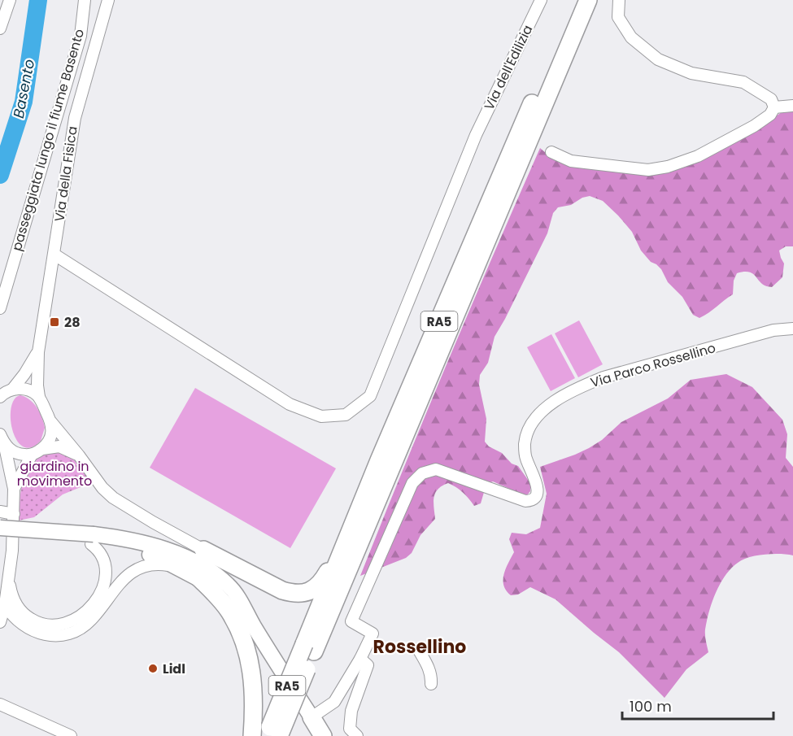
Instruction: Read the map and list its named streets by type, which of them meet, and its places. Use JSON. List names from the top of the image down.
{
  "streets": {
    "highway": ["RA5"],
    "street": [
      "Via dell'Edilizia",
      "passeggiata lungo il fiume Basento",
      "Via della Fisica",
      "Via Parco Rossellino"
    ]
  },
  "crossings": [
    ["Via dell'Edilizia", "Via della Fisica"]
  ],
  "districts": ["Rossellino"],
  "water": ["Basento"],
  "parks": ["giardino in movimento"],
  "places": {
    "transit": ["28"],
    "other": ["Lidl"]
  },
  "scale_bar": "100 m"
}
